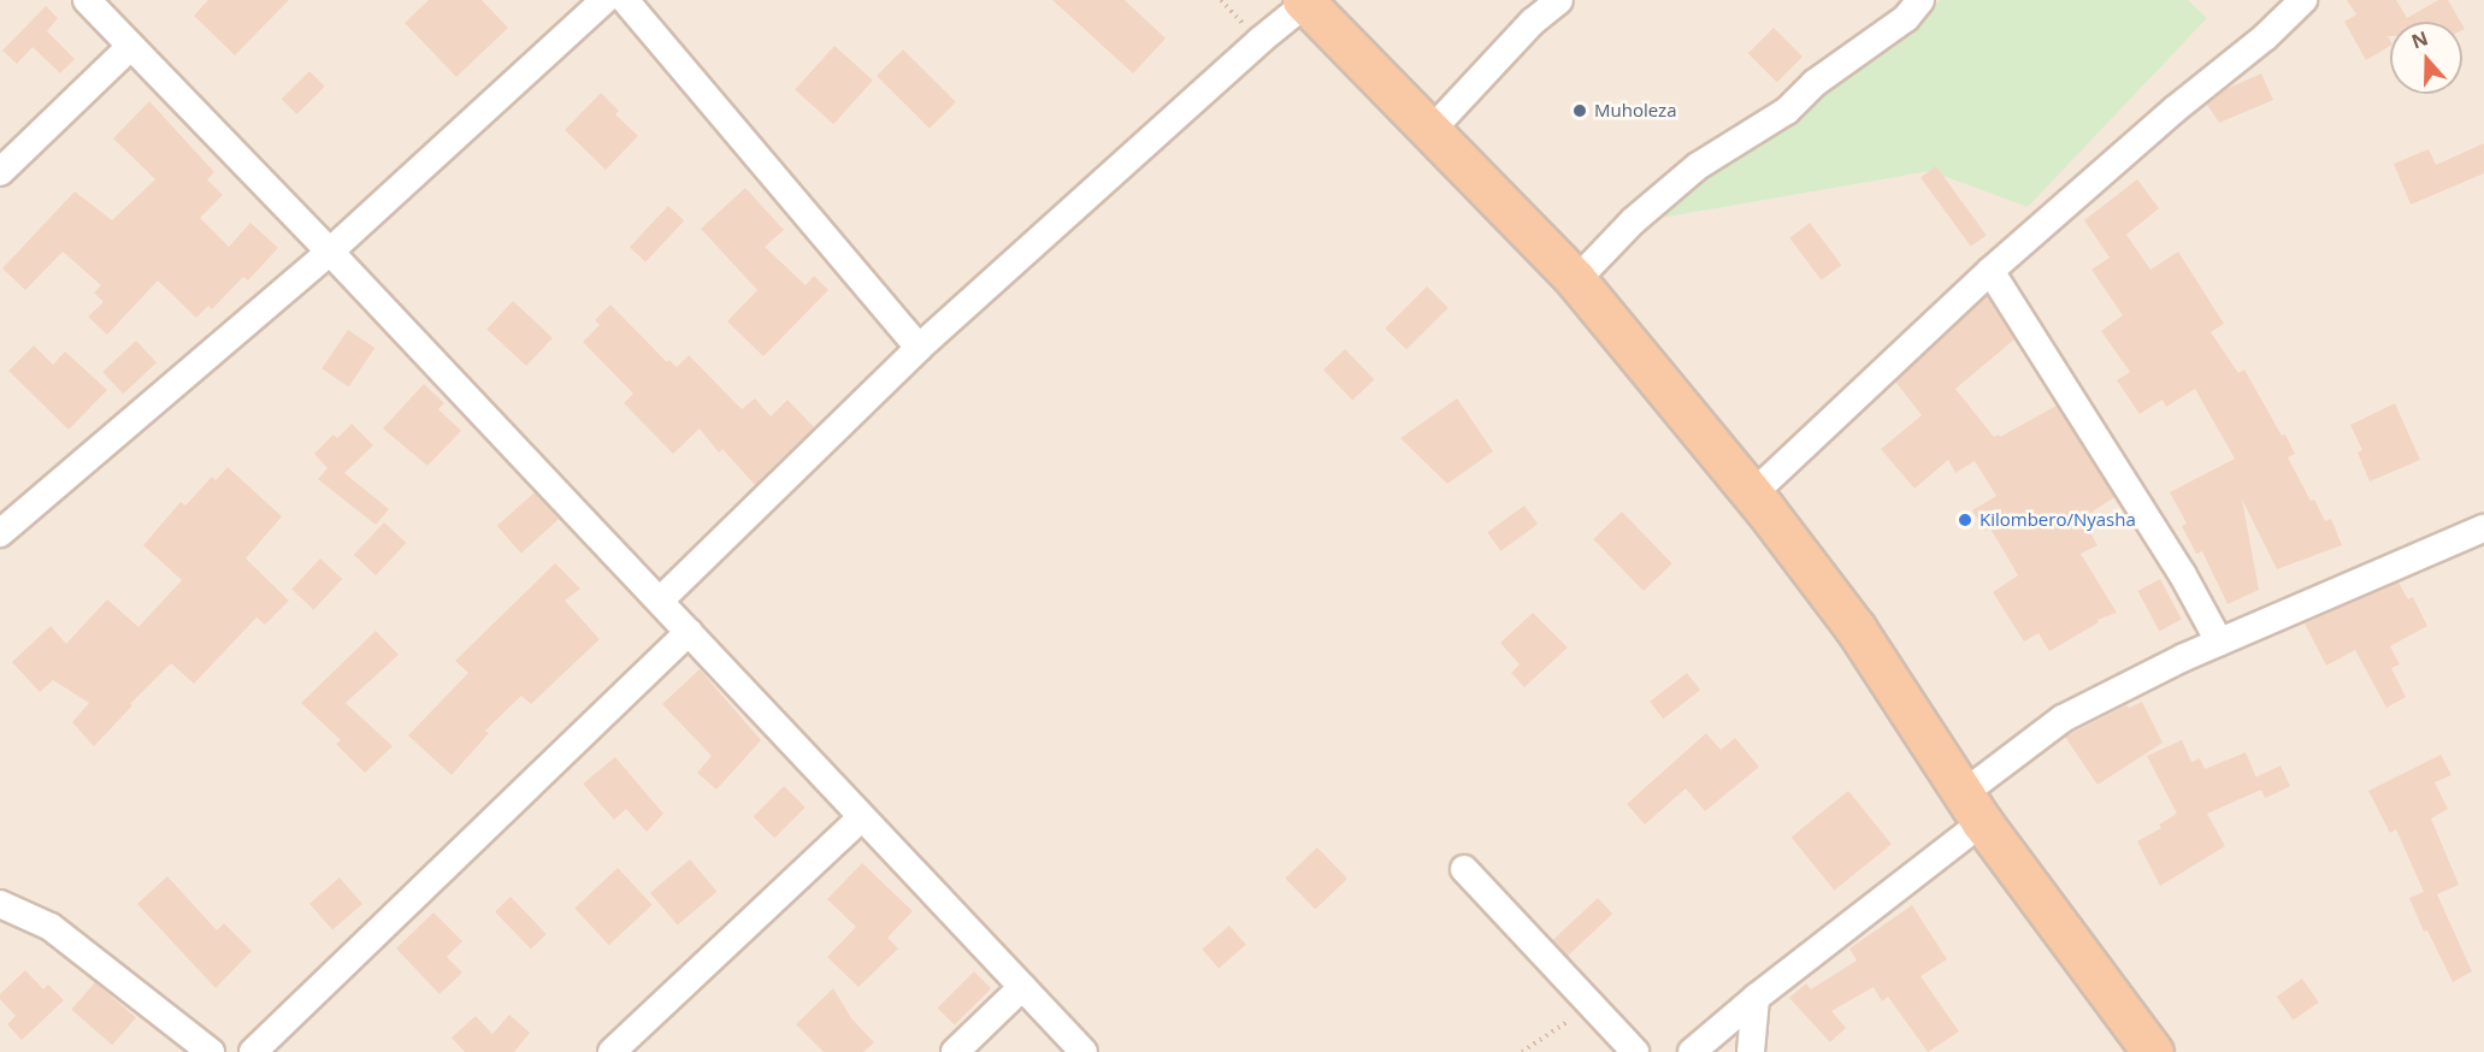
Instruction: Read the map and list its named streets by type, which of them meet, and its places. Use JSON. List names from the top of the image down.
{
  "places": ["Muholeza", "Kilombero/Nyasha"],
  "north": "top"
}
